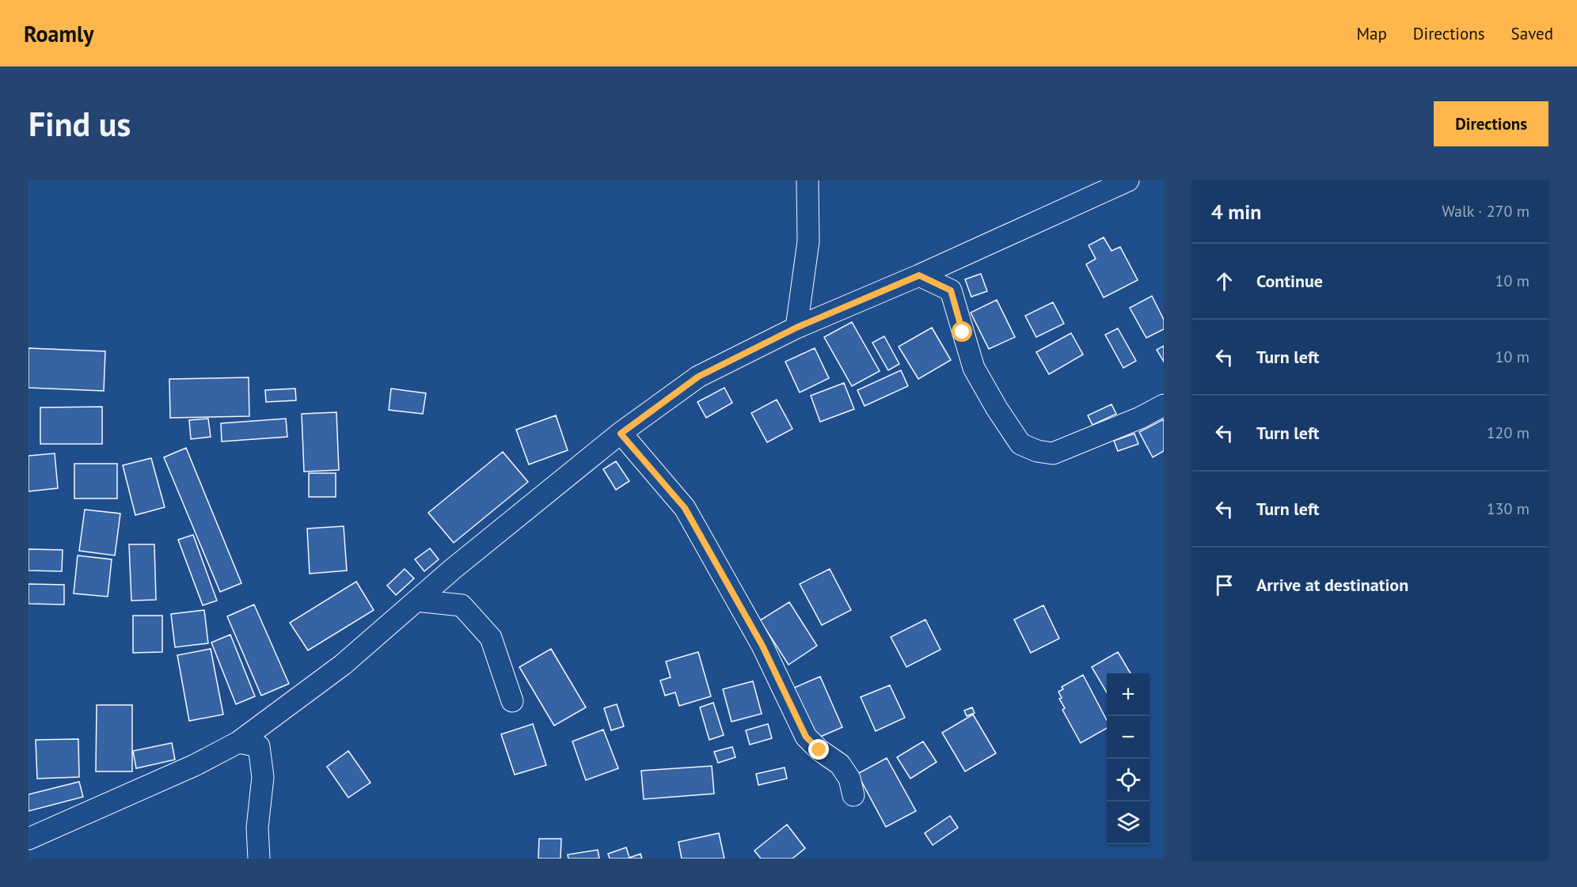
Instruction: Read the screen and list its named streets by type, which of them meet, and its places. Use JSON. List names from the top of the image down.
{
  "page": {
    "header": "Roamly",
    "nav": ["Map", "Directions", "Saved"],
    "buttons": "Directions",
    "title": "Find us",
    "heading": ["4 min", "Walk · 270 m"],
    "list": [
      ["Continue", "10 m"],
      ["Turn left", "10 m"],
      ["Turn left", "120 m"],
      ["Turn left", "130 m"],
      "Arrive at destination"
    ],
    "map_buttons": ["+", "−"]
  }
}
